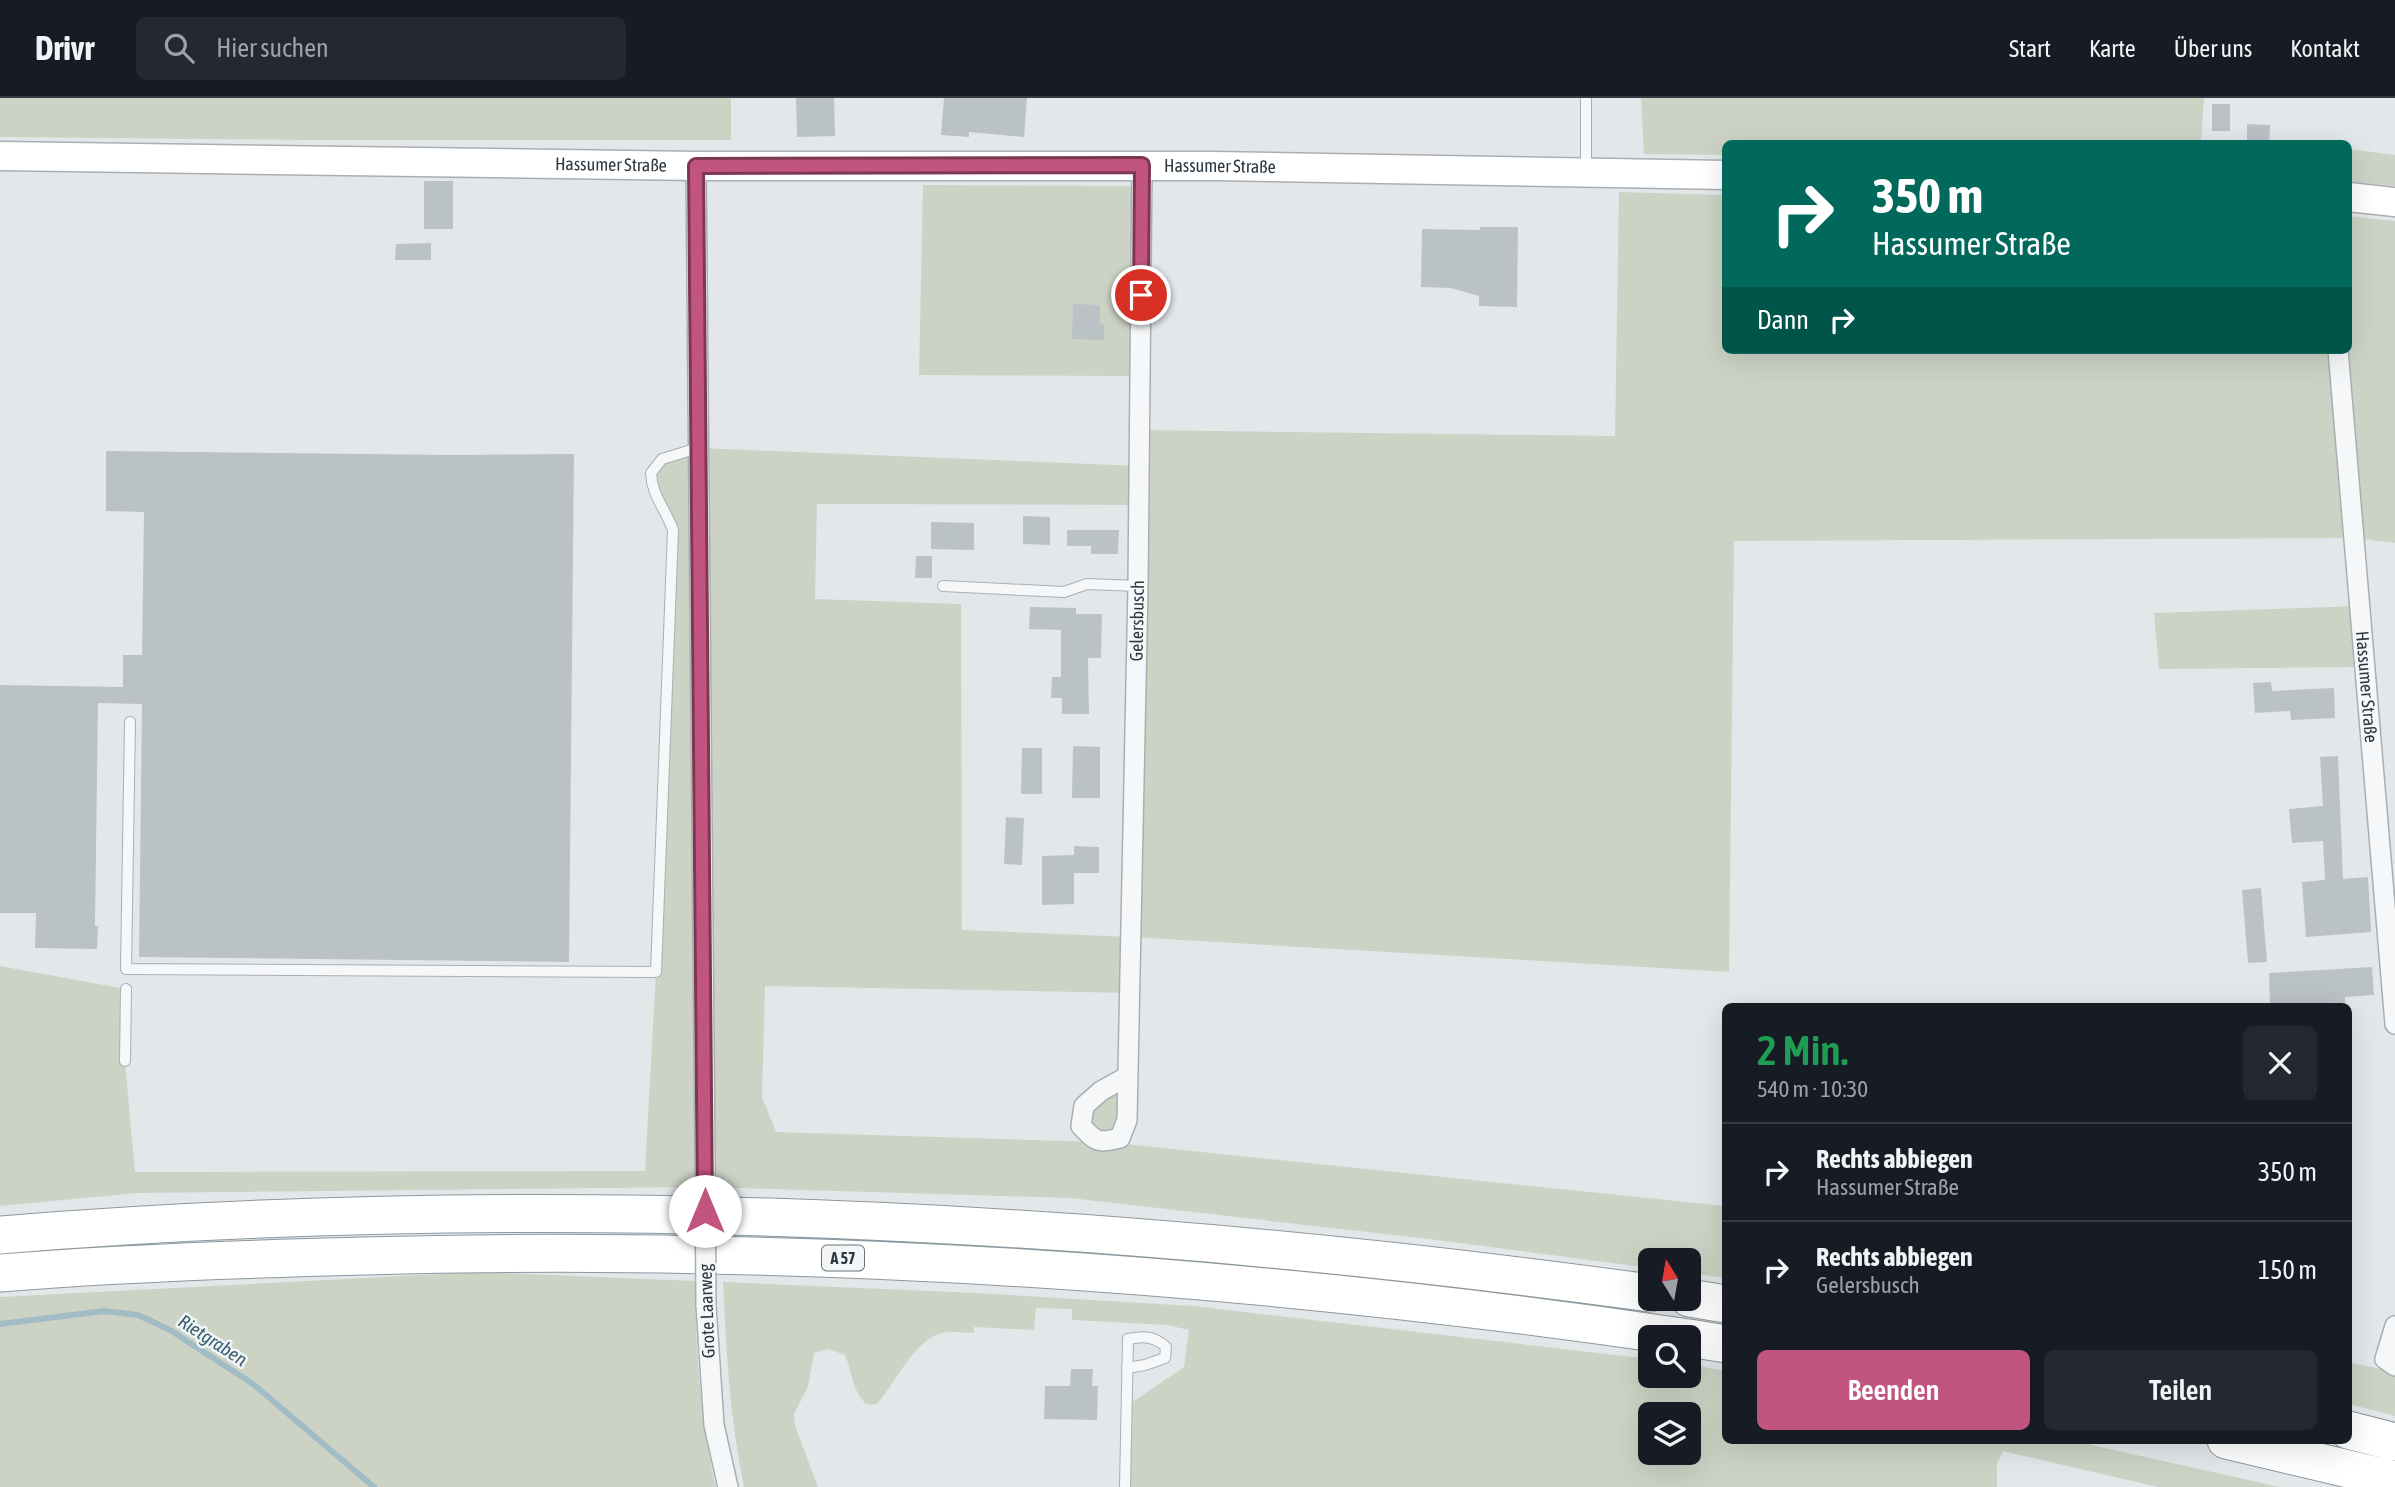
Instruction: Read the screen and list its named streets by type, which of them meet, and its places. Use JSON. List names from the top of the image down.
{
  "streets": {
    "highway": ["A 57"],
    "street": ["Hassumer Straße", "Gelersbusch", "Grote Laarweg"]
  },
  "crossings": [
    ["Hassumer Straße", "Gelersbusch"],
    ["Hassumer Straße", "Grote Laarweg"]
  ],
  "water": ["Rietgraben"],
  "north": "top",
  "page": {
    "header": "Drivr",
    "search": "Hier suchen",
    "nav": [
      "Start",
      "Karte",
      "Über uns",
      "Kontakt"
    ],
    "turn": ["350 m", "Hassumer Straße"],
    "then": "Dann",
    "heading": ["2 Min.", "540 m · 10:30"],
    "list": [
      {
        "name": "Rechts abbiegen",
        "note": "Hassumer Straße",
        "value": "350 m"
      },
      {
        "name": "Rechts abbiegen",
        "note": "Gelersbusch",
        "value": "150 m"
      }
    ],
    "buttons": ["Beenden", "Teilen"]
  }
}
